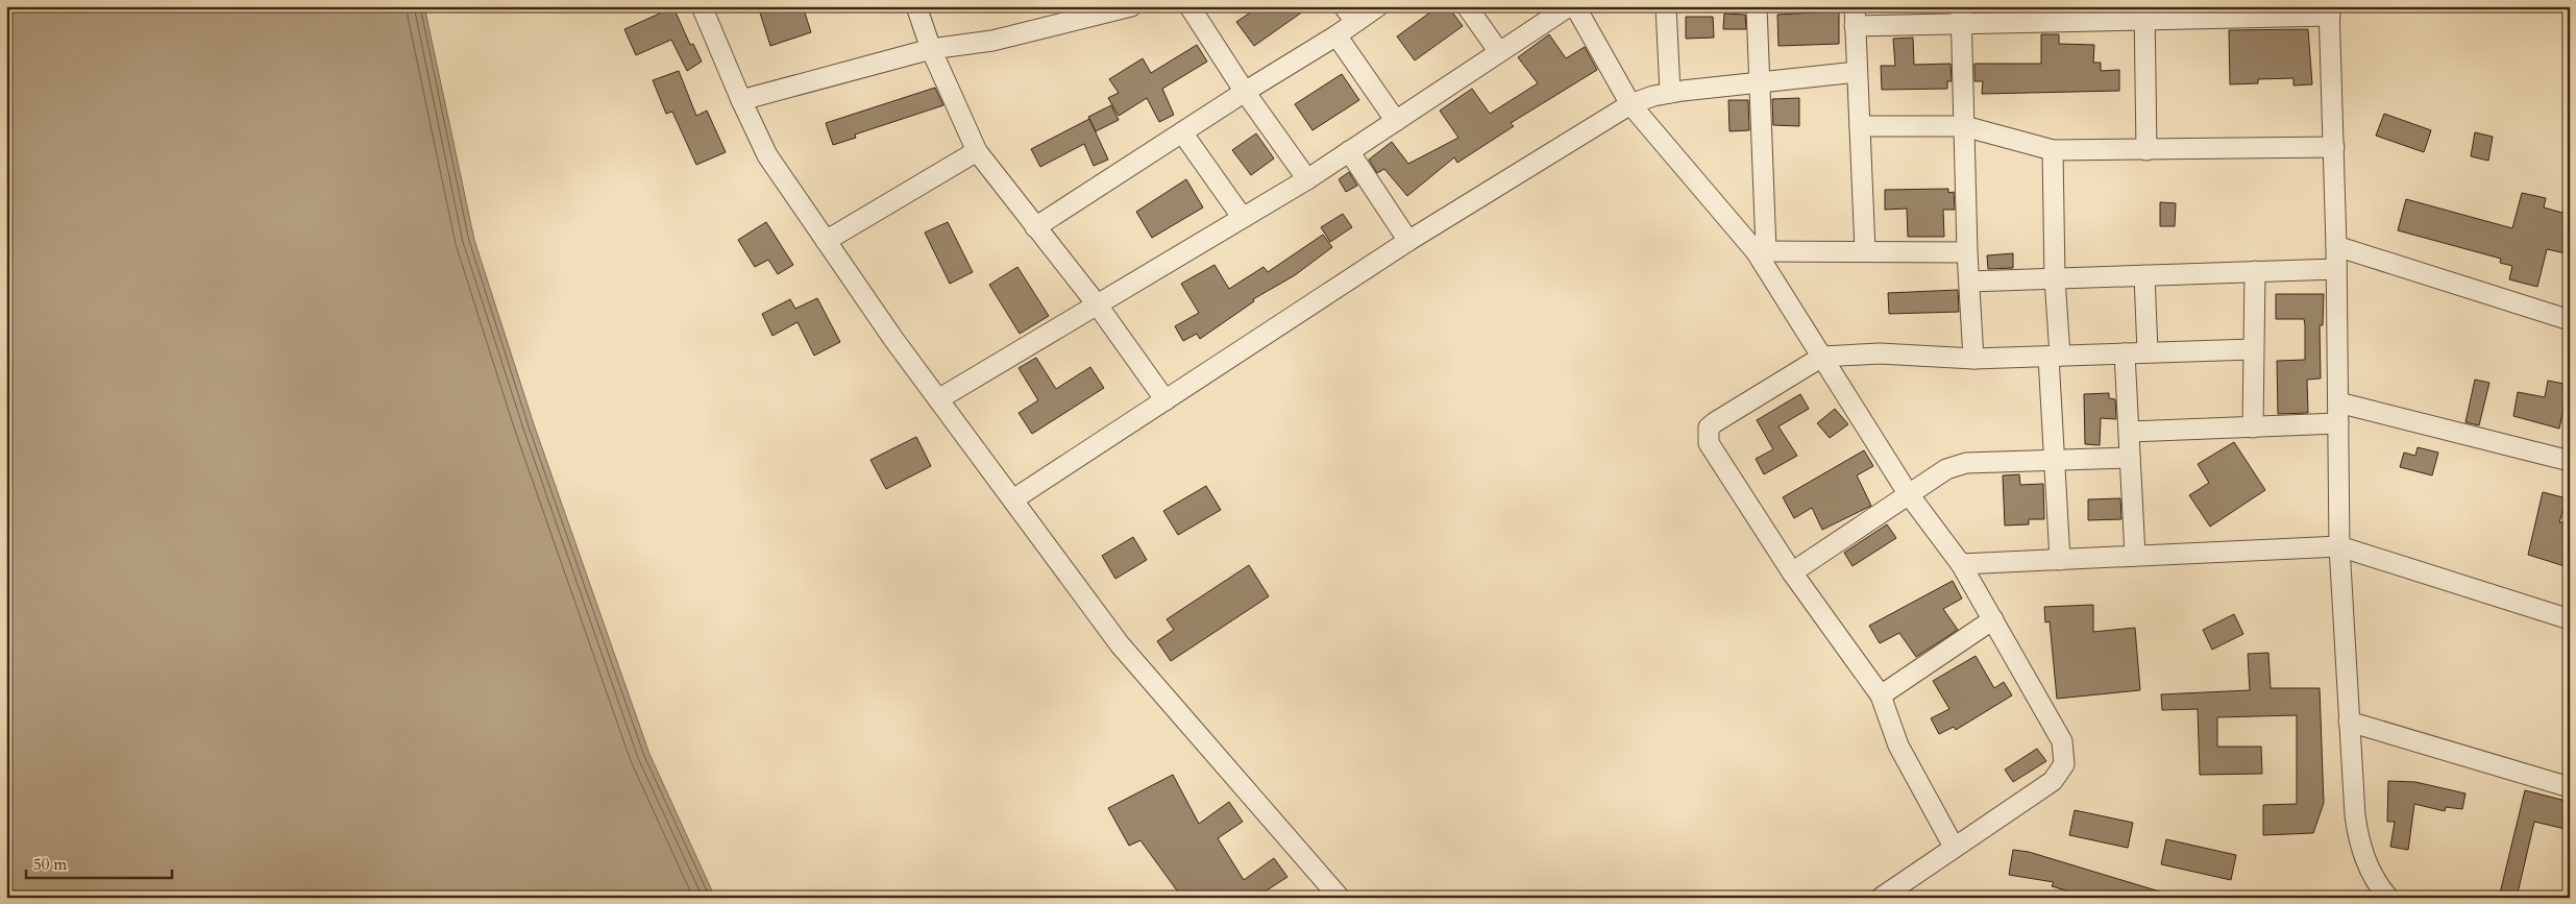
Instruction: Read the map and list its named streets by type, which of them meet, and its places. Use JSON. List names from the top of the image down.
{
  "scale_bar": "50 m"
}
